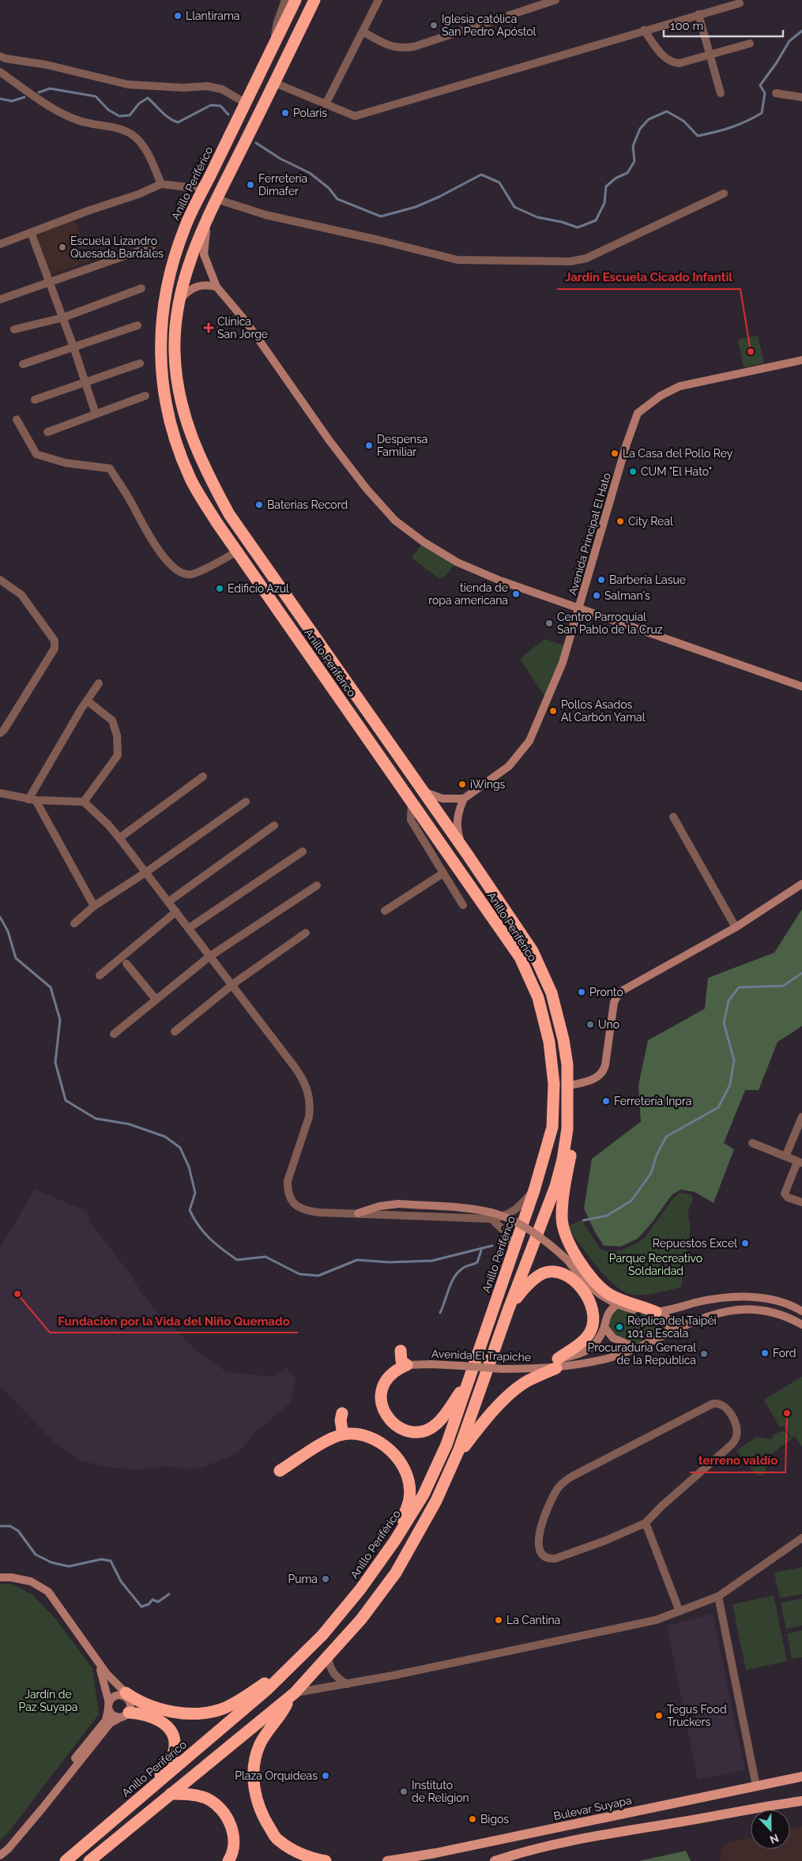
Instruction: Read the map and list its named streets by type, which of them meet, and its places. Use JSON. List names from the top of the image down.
{
  "streets": {
    "highway": ["Anillo Periférico"],
    "main road": ["Bulevar Suyapa"],
    "street": ["Avenida Principal El Hato", "Avenida El Trapiche"]
  },
  "parks": ["Parque Recreativo Soldaridad", "Jardín de Paz Suyapa"],
  "places": {
    "other": [
      "Llantirama",
      "Iglesia católica San Pedro Apóstol",
      "Polaris",
      "Ferretería Dimafer",
      "Escuela Lizandro Quesada Bardales",
      "Jardin Escuela Cicado Infantil",
      "Despensa Familiar",
      "La Casa del Pollo Rey",
      "CUM \"El Hato\"",
      "Baterias Record",
      "City Real",
      "Barbería Lasue",
      "Edificio Azul",
      "tienda de ropa americana",
      "Salman's",
      "Centro Parroquial San Pablo de la Cruz",
      "Pollos Asados Al Carbón Yamal",
      "iWings",
      "Pronto",
      "Uno",
      "Ferretería Inpra",
      "Repuestos Excel",
      "Fundación por la Vida del Niño Quemado",
      "Réplica del Taipéi 101 a Escala",
      "Ford",
      "Procuraduría General de la República",
      "terreno valdío",
      "Puma",
      "La Cantina",
      "Tegus Food Truckers",
      "Plaza Orquídeas",
      "Instituto de Religion",
      "Bigos"
    ],
    "health": ["Clínica San Jorge"]
  },
  "scale_bar": "100 m",
  "north": "bottom"
}
